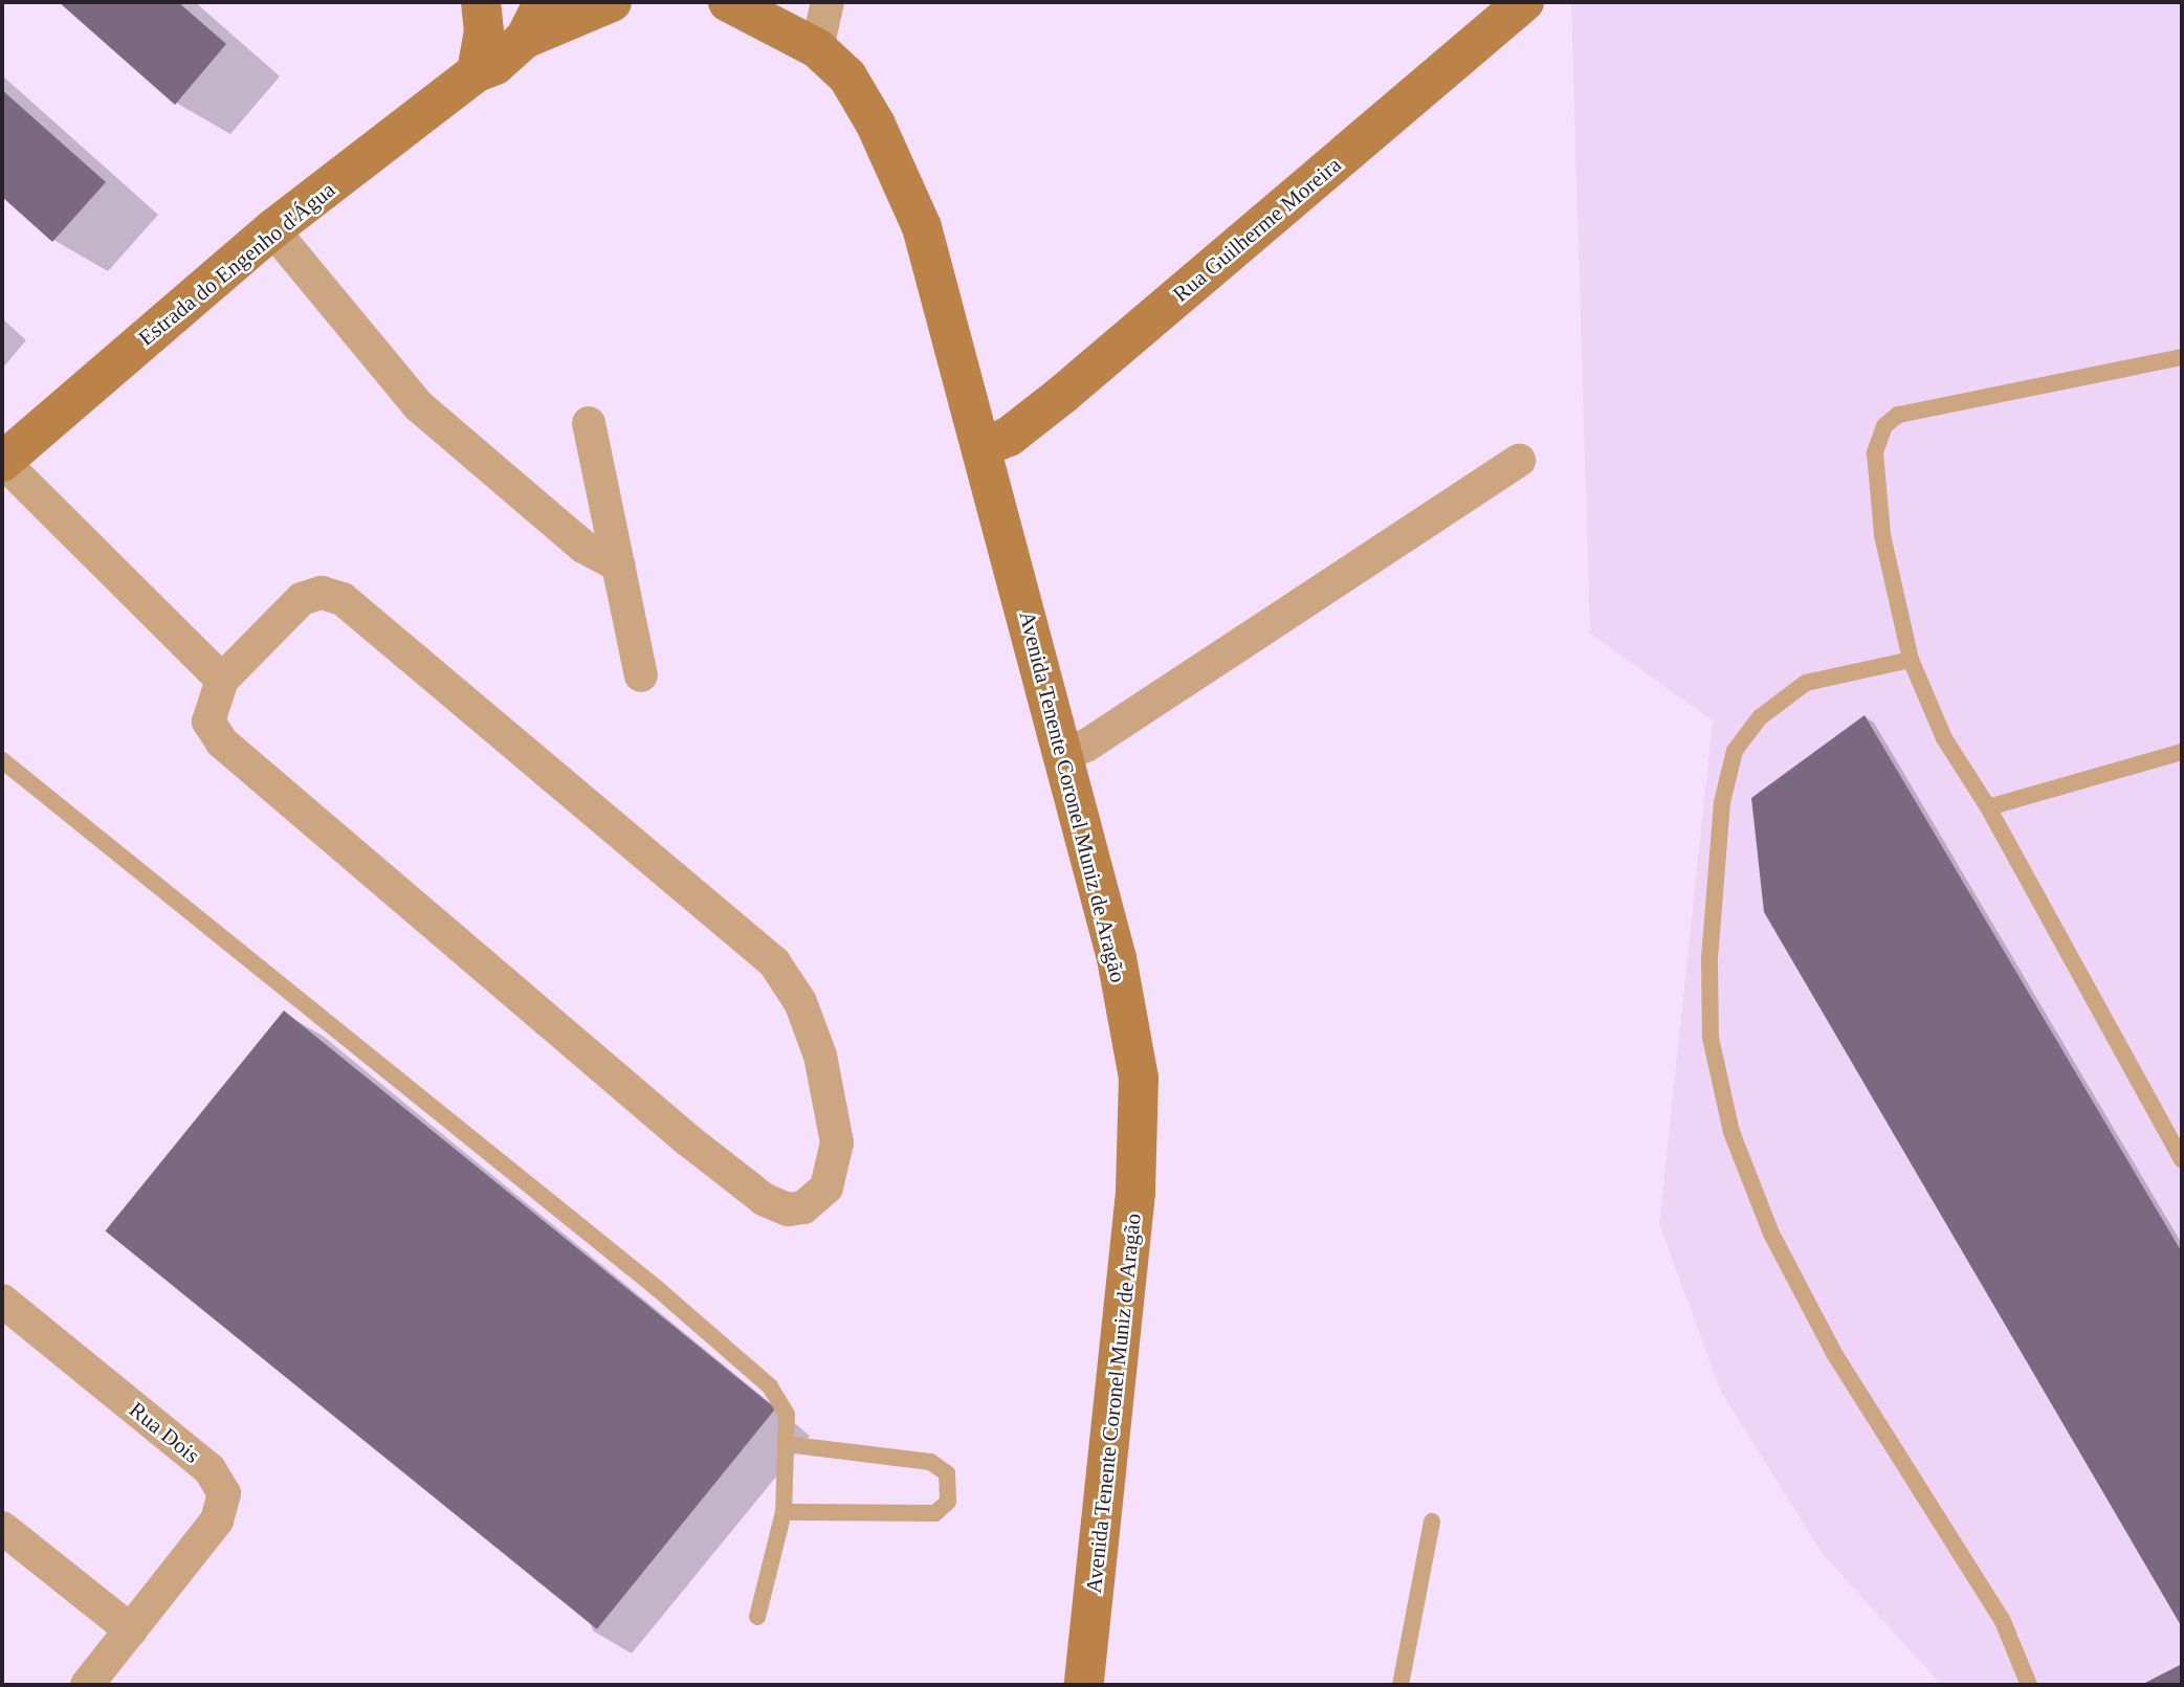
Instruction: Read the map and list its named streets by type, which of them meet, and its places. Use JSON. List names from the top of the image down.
{
  "streets": {
    "main road": ["Rua Guilherme Moreira", "Estrada do Engenho d'Água", "Avenida Tenente Coronel Muniz de Aragão"],
    "street": ["Rua Dois"]
  },
  "crossings": [
    ["Rua Guilherme Moreira", "Avenida Tenente Coronel Muniz de Aragão"]
  ]
}
